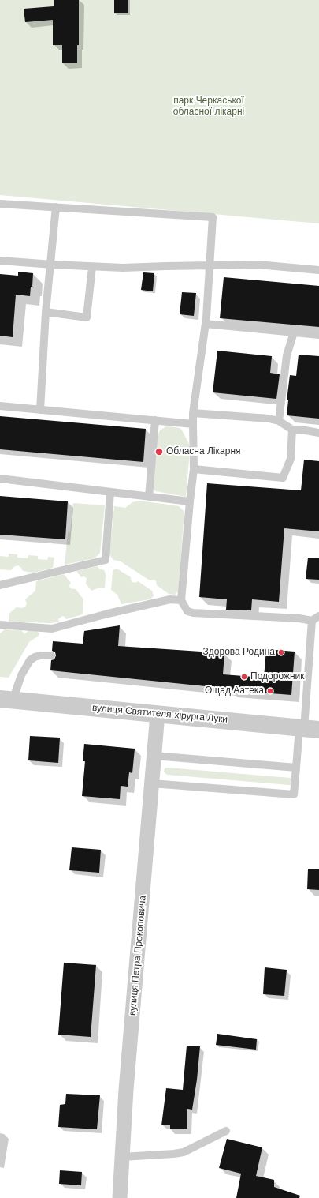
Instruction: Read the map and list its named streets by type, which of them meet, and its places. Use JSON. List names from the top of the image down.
{
  "streets": {
    "street": ["вулиця Святителя-хірурга Луки", "вулиця Петра Прокоповича"]
  },
  "crossings": [
    ["вулиця Святителя-хірурга Луки", "вулиця Петра Прокоповича"]
  ],
  "parks": ["парк Черкаської обласної лікарні"],
  "places": [
    "Обласна Лікарня",
    "Здорова Родина",
    "Подорожник",
    "Ощад Аатека"
  ]
}
